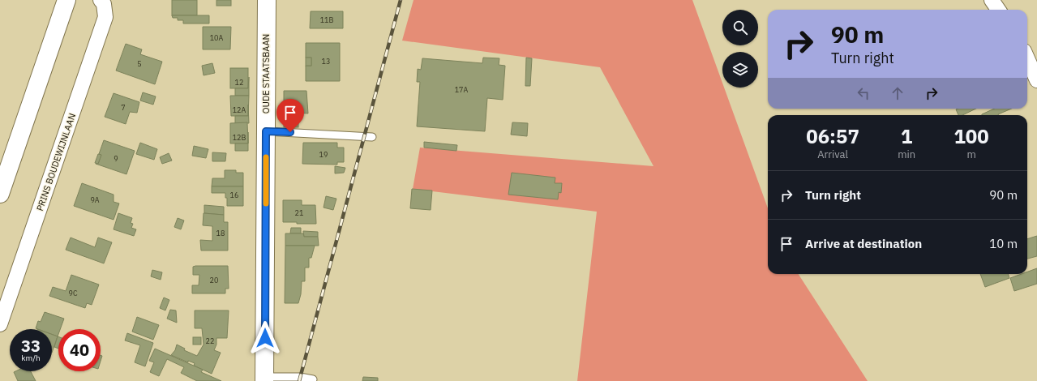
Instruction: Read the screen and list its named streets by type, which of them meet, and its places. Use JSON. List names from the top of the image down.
{
  "streets": {
    "street": ["OUDE STAATSBAAN", "PRINS BOUDEWIJNLAAN"]
  },
  "house_numbers": [
    "11B",
    "10A",
    "13",
    "5",
    "12",
    "17A",
    "7",
    "12A",
    "12B",
    "19",
    "9",
    "16",
    "9A",
    "21",
    "18",
    "20",
    "9C",
    "22"
  ],
  "page": {
    "turn": ["90 m", "Turn right"],
    "eta": [
      "06:57",
      "Arrival",
      "1",
      "min",
      "100",
      "m"
    ],
    "list": [
      {
        "name": "Turn right",
        "value": "90 m"
      },
      {
        "name": "Arrive at destination",
        "value": "10 m"
      }
    ],
    "speed": "33 km/h",
    "limit": "40"
  }
}
